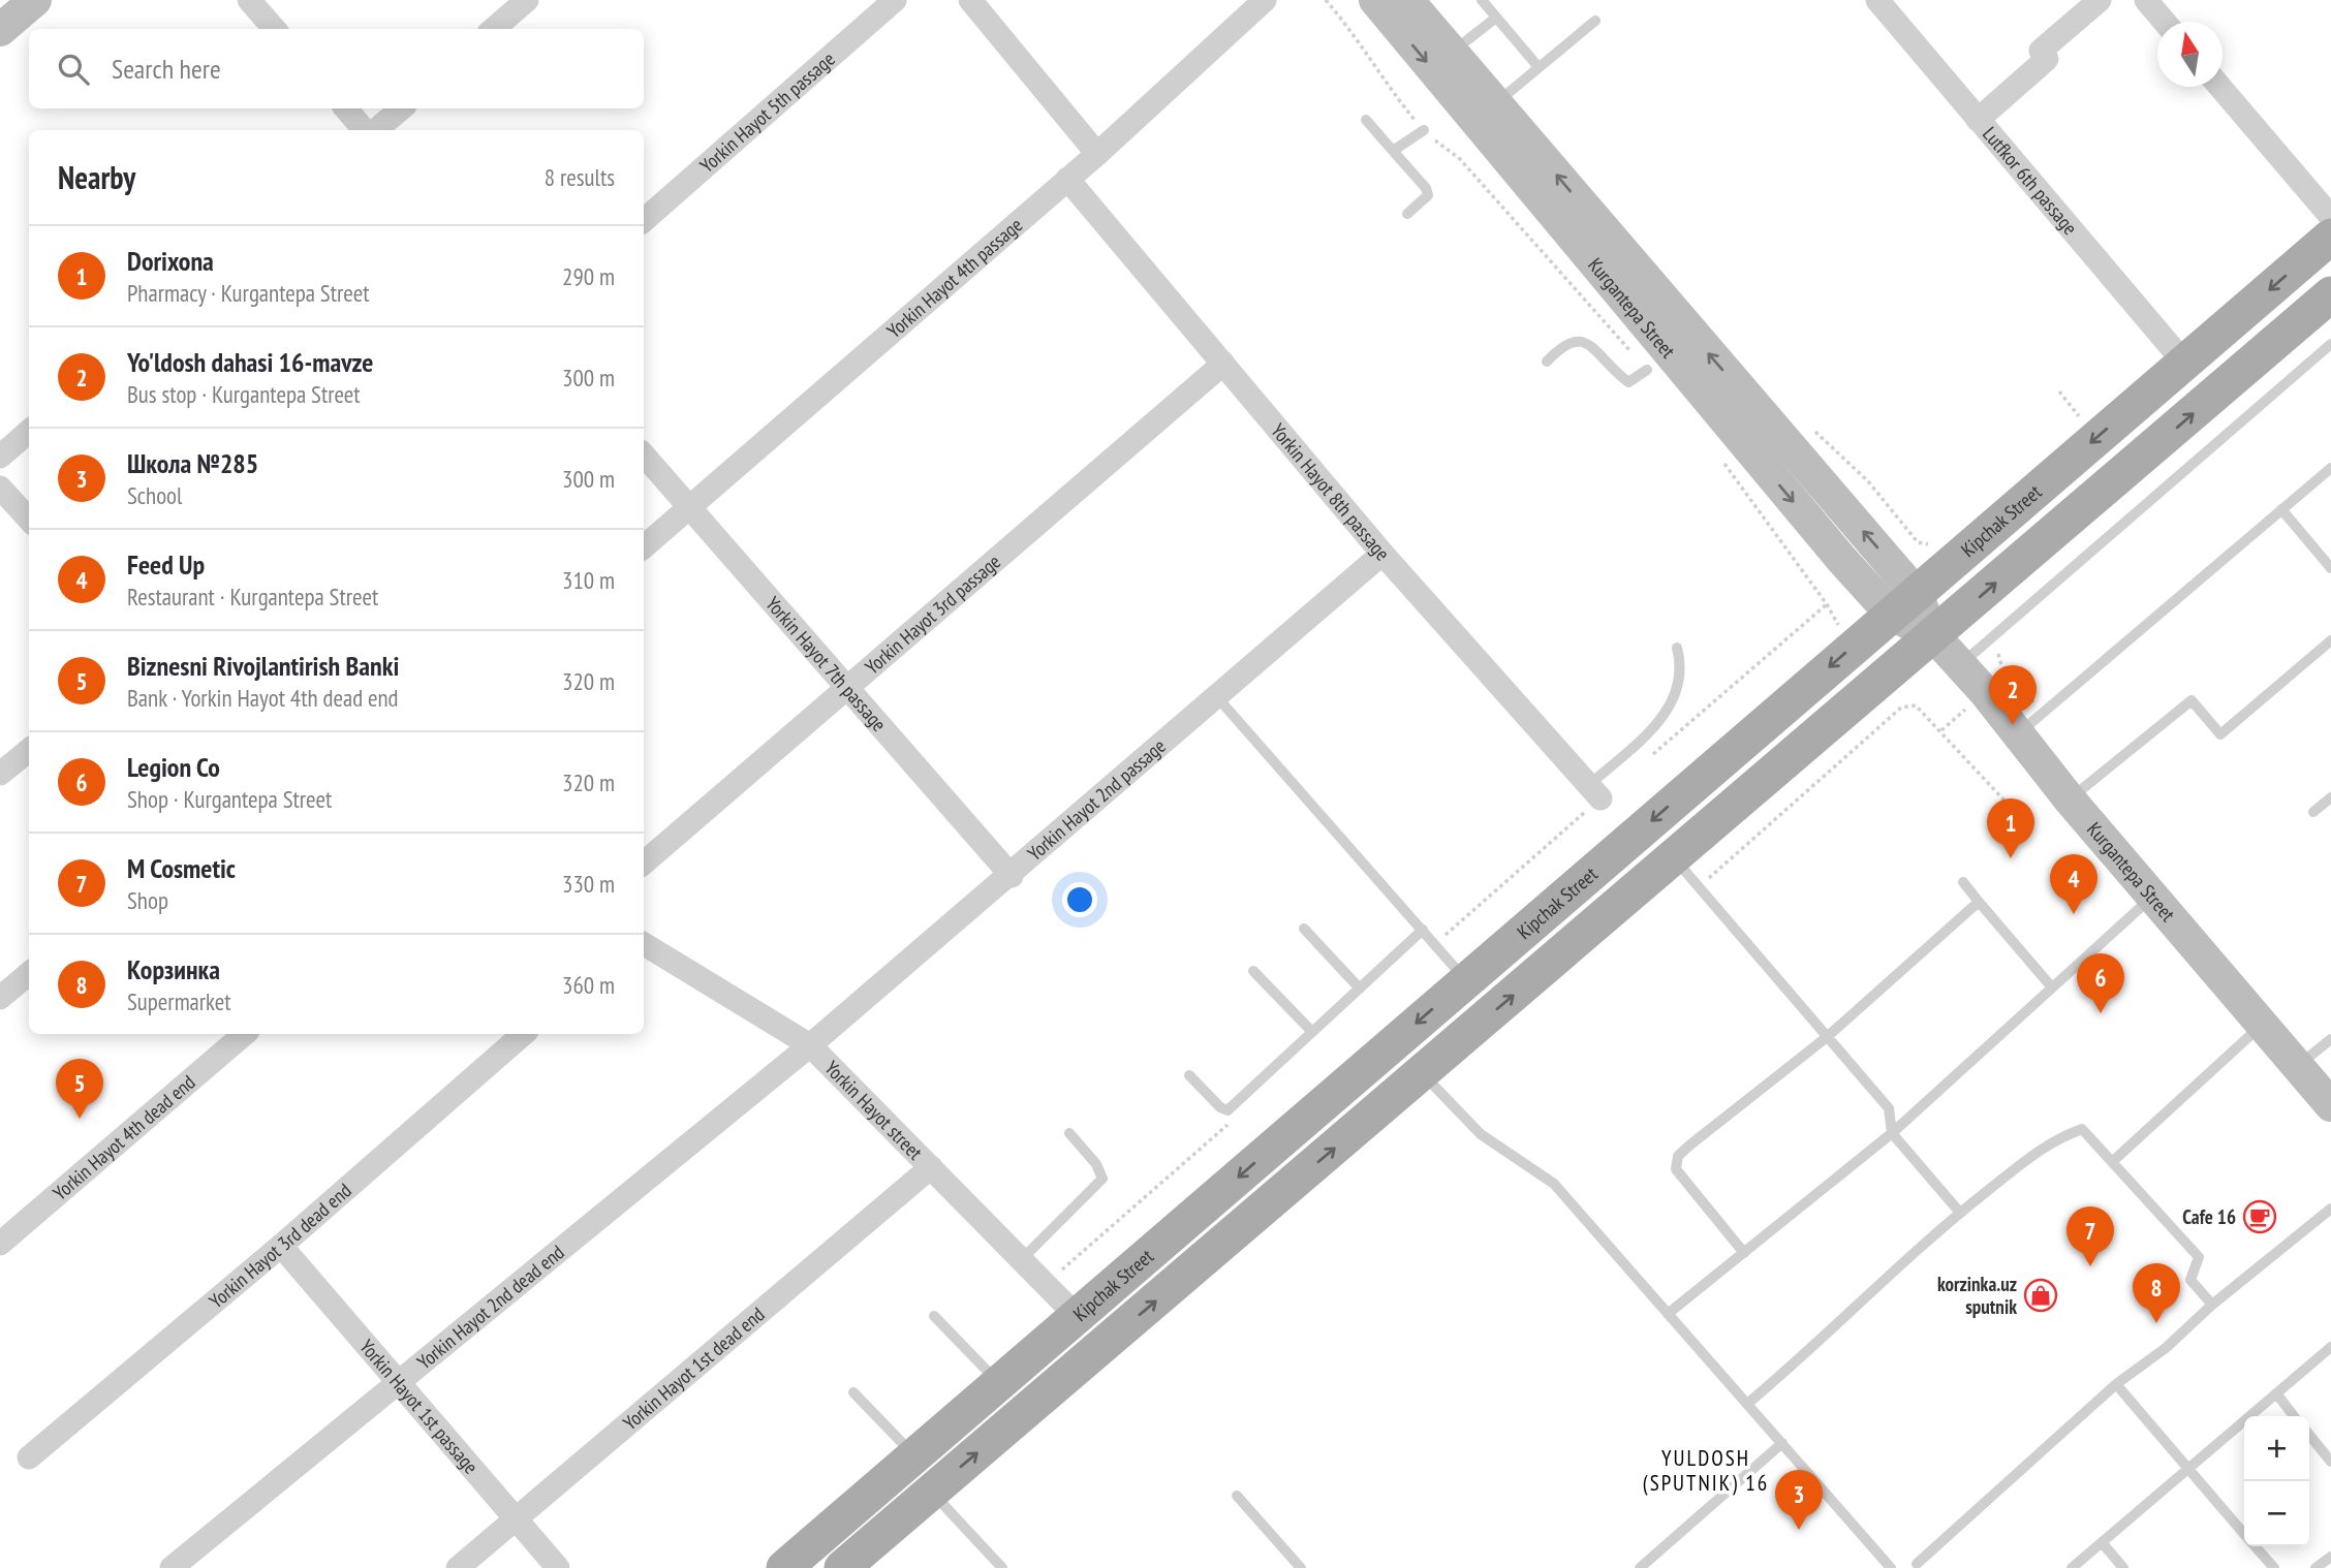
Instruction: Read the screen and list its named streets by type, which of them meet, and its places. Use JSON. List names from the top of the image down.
{
  "streets": {
    "main road": ["Kurgantepa Street", "Kipchak Street"],
    "street": [
      "Yorkin Hayot 5th passage",
      "Lutfkor 6th passage",
      "Yorkin Hayot 4th passage",
      "Yorkin Hayot 8th passage",
      "Yorkin Hayot 3rd passage",
      "Yorkin Hayot 7th passage",
      "Yorkin Hayot 2nd passage",
      "Yorkin Hayot street",
      "Yorkin Hayot 4th dead end",
      "Yorkin Hayot 3rd dead end",
      "Yorkin Hayot 2nd dead end",
      "Yorkin Hayot 1st dead end",
      "Yorkin Hayot 1st passage"
    ]
  },
  "crossings": [
    ["Lutfkor 6th passage", "Kipchak Street"],
    ["Yorkin Hayot 4th passage", "Yorkin Hayot 8th passage"],
    ["Yorkin Hayot 4th passage", "Yorkin Hayot 7th passage"],
    ["Kurgantepa Street", "Kipchak Street"],
    ["Yorkin Hayot 8th passage", "Yorkin Hayot 3rd passage"],
    ["Yorkin Hayot 8th passage", "Yorkin Hayot 2nd passage"],
    ["Kipchak Street", "Yorkin Hayot street"],
    ["Yorkin Hayot 3rd passage", "Yorkin Hayot 7th passage"],
    ["Yorkin Hayot 7th passage", "Yorkin Hayot 2nd passage"],
    ["Yorkin Hayot 2nd passage", "Yorkin Hayot street"],
    ["Yorkin Hayot 2nd passage", "Yorkin Hayot 2nd dead end"],
    ["Yorkin Hayot street", "Yorkin Hayot 2nd dead end"],
    ["Yorkin Hayot street", "Yorkin Hayot 1st dead end"],
    ["Yorkin Hayot 3rd dead end", "Yorkin Hayot 1st passage"],
    ["Yorkin Hayot 2nd dead end", "Yorkin Hayot 1st passage"],
    ["Yorkin Hayot 1st dead end", "Yorkin Hayot 1st passage"]
  ],
  "districts": ["YULDOSH (SPUTNIK) 16"],
  "places": {
    "cafe": ["Cafe 16"],
    "shop": ["korzinka.uz sputnik"]
  },
  "north": "top",
  "page": {
    "search": "Search here",
    "heading": ["Nearby", "8 results"],
    "list": [
      {
        "mark": "1",
        "name": "Dorixona",
        "note": "Pharmacy · Kurgantepa Street",
        "value": "290 m"
      },
      {
        "mark": "2",
        "name": "Yo'ldosh dahasi 16-mavze",
        "note": "Bus stop · Kurgantepa Street",
        "value": "300 m"
      },
      {
        "mark": "3",
        "name": "Школа №285",
        "note": "School",
        "value": "300 m"
      },
      {
        "mark": "4",
        "name": "Feed Up",
        "note": "Restaurant · Kurgantepa Street",
        "value": "310 m"
      },
      {
        "mark": "5",
        "name": "Biznesni Rivojlantirish Banki",
        "note": "Bank · Yorkin Hayot 4th dead end",
        "value": "320 m"
      },
      {
        "mark": "6",
        "name": "Legion Co",
        "note": "Shop · Kurgantepa Street",
        "value": "320 m"
      },
      {
        "mark": "7",
        "name": "M Cosmetic",
        "note": "Shop",
        "value": "330 m"
      },
      {
        "mark": "8",
        "name": "Корзинка",
        "note": "Supermarket",
        "value": "360 m"
      }
    ],
    "pins": [
      "2",
      "1",
      "4",
      "6",
      "5",
      "7",
      "8",
      "3"
    ],
    "map_buttons": ["+", "−"]
  }
}
